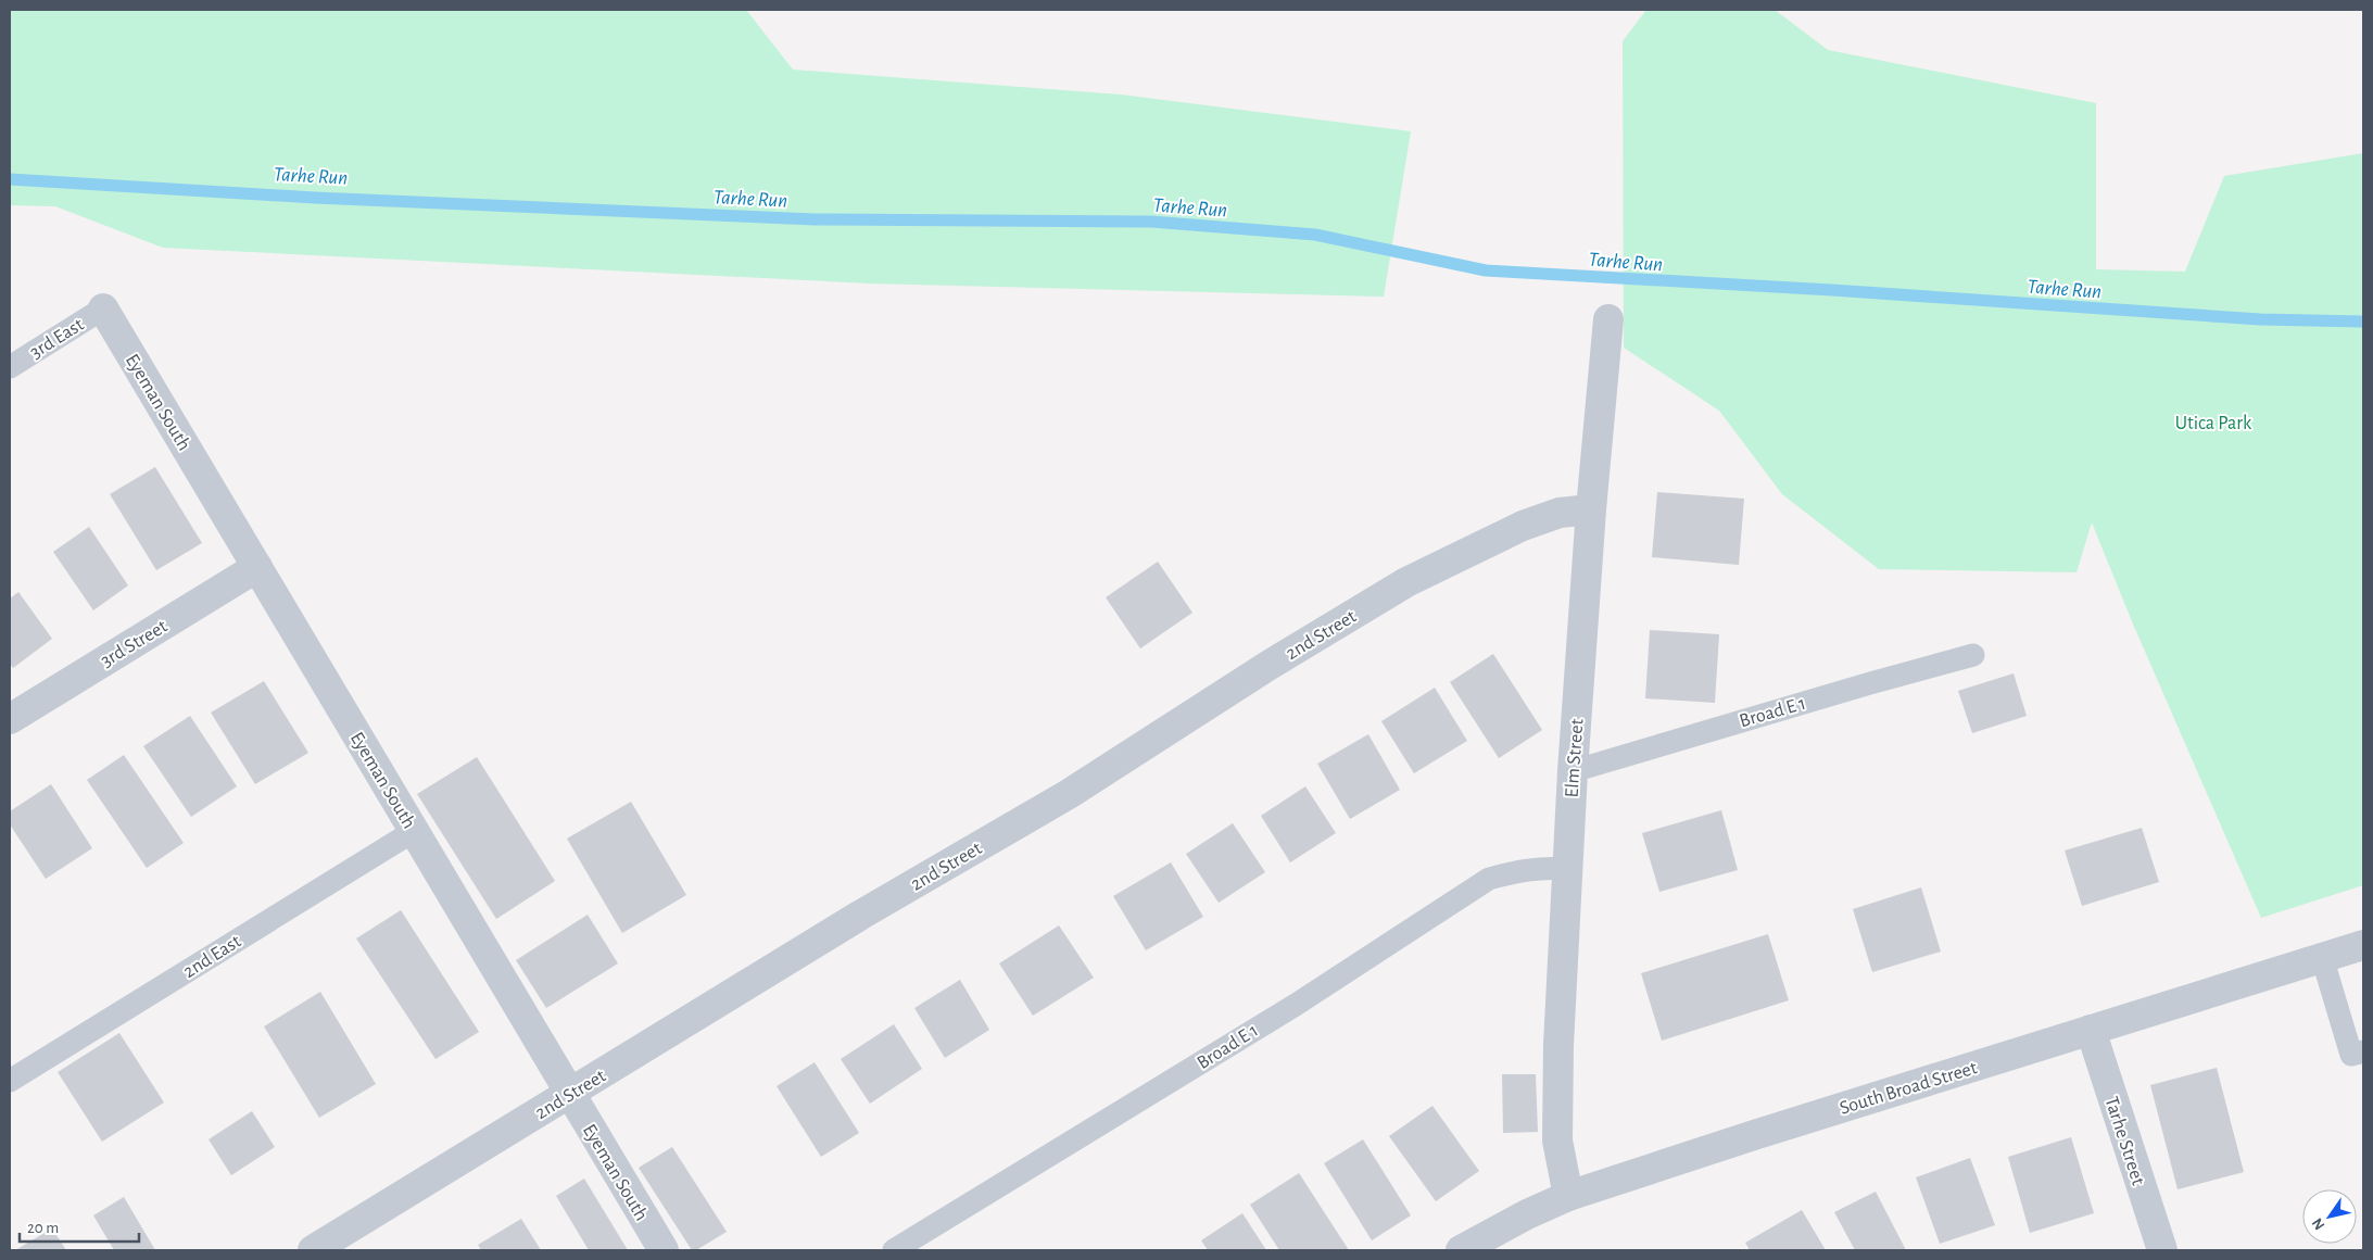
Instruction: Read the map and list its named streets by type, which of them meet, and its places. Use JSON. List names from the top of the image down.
{
  "streets": {
    "street": [
      "Eyeman South",
      "2nd Street",
      "3rd Street",
      "Elm Street",
      "South Broad Street",
      "Tarhe Street"
    ],
    "lane": ["3rd East", "Broad E 1", "2nd East"]
  },
  "crossings": [
    ["3rd East", "Eyeman South"],
    ["Eyeman South", "2nd Street"],
    ["Eyeman South", "3rd Street"],
    ["Eyeman South", "2nd East"],
    ["2nd Street", "Elm Street"],
    ["Broad E 1", "Elm Street"],
    ["Elm Street", "South Broad Street"],
    ["South Broad Street", "Tarhe Street"]
  ],
  "water": ["Tarhe Run"],
  "parks": ["Utica Park"],
  "scale_bar": "20 m",
  "north": "bottom left"
}
